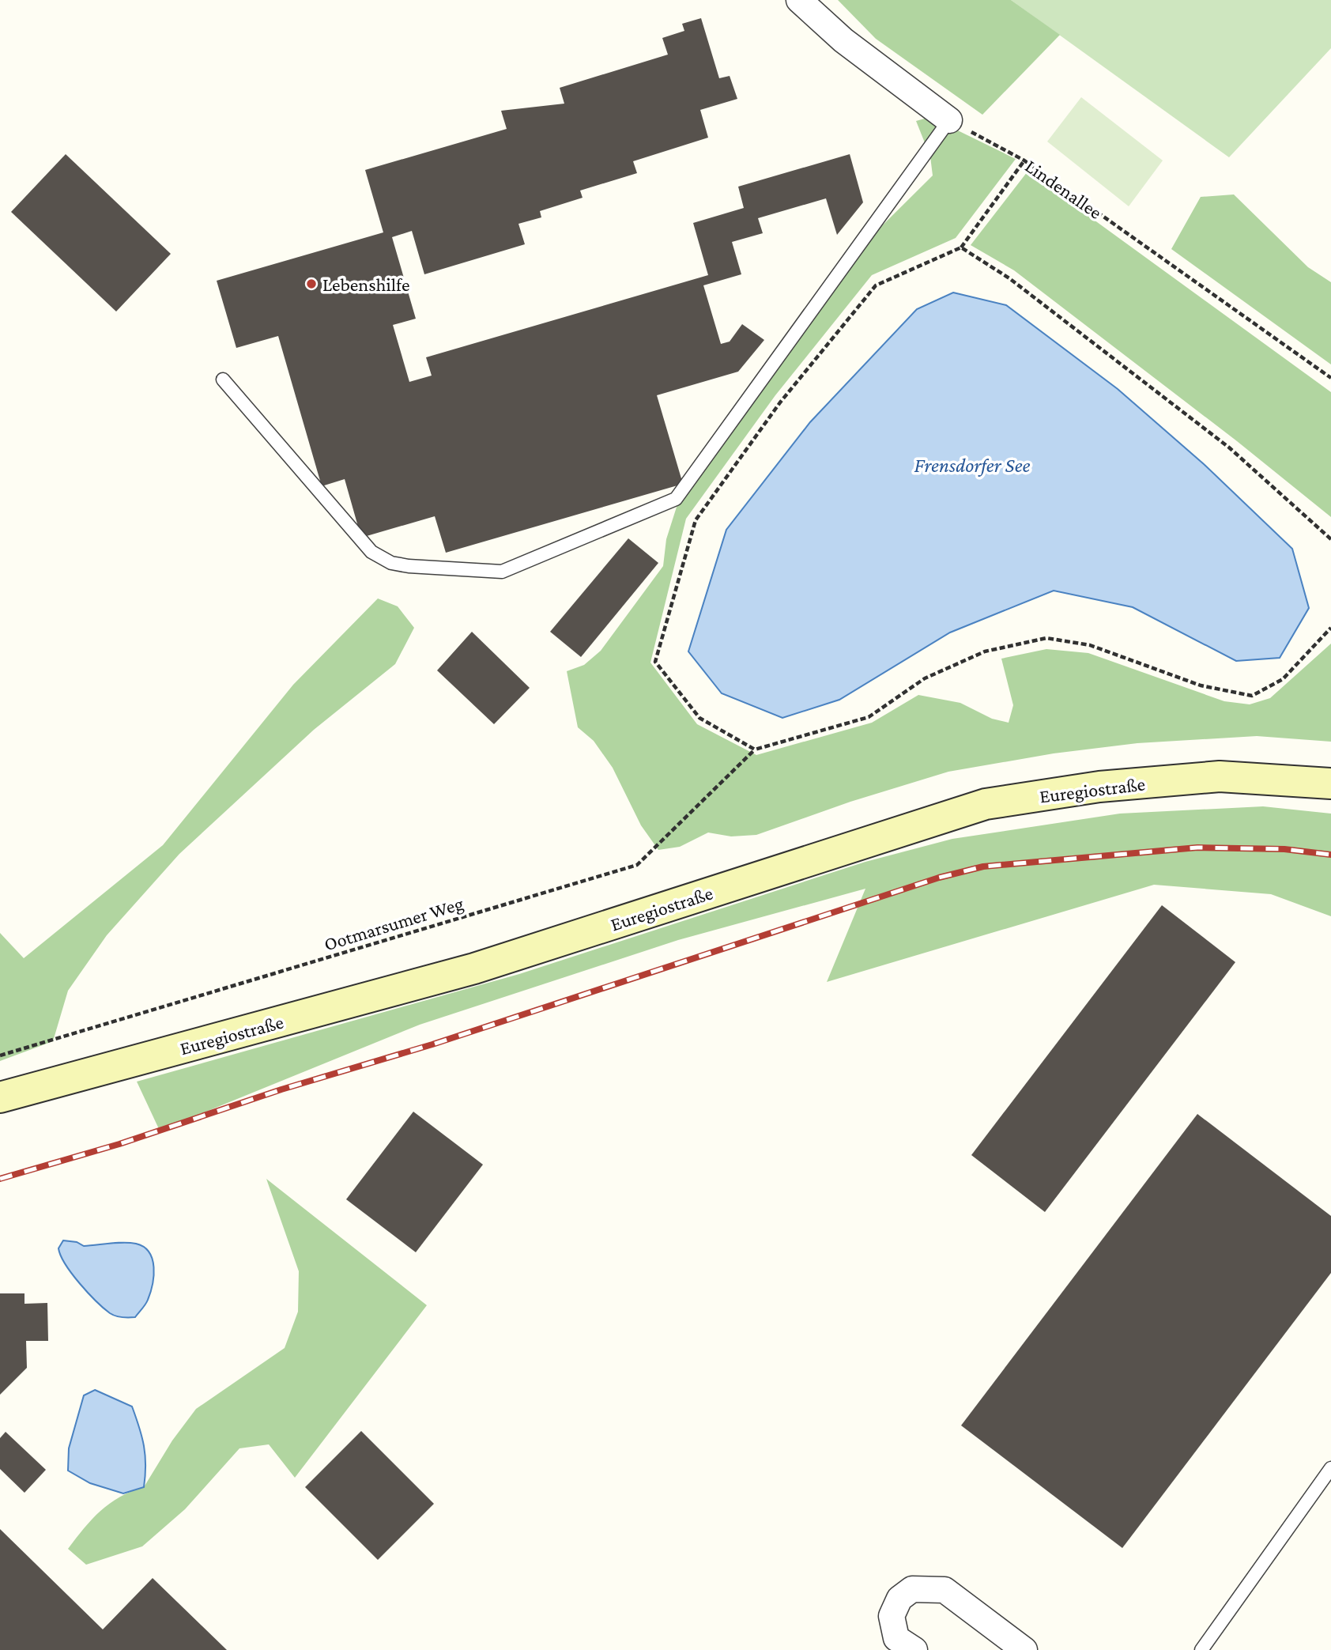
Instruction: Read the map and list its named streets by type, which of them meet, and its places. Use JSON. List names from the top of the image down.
{
  "streets": {
    "main road": ["Euregiostraße"],
    "path": ["Lindenallee", "Ootmarsumer Weg"]
  },
  "water": ["Frensdorfer See"],
  "places": ["Lebenshilfe"]
}
